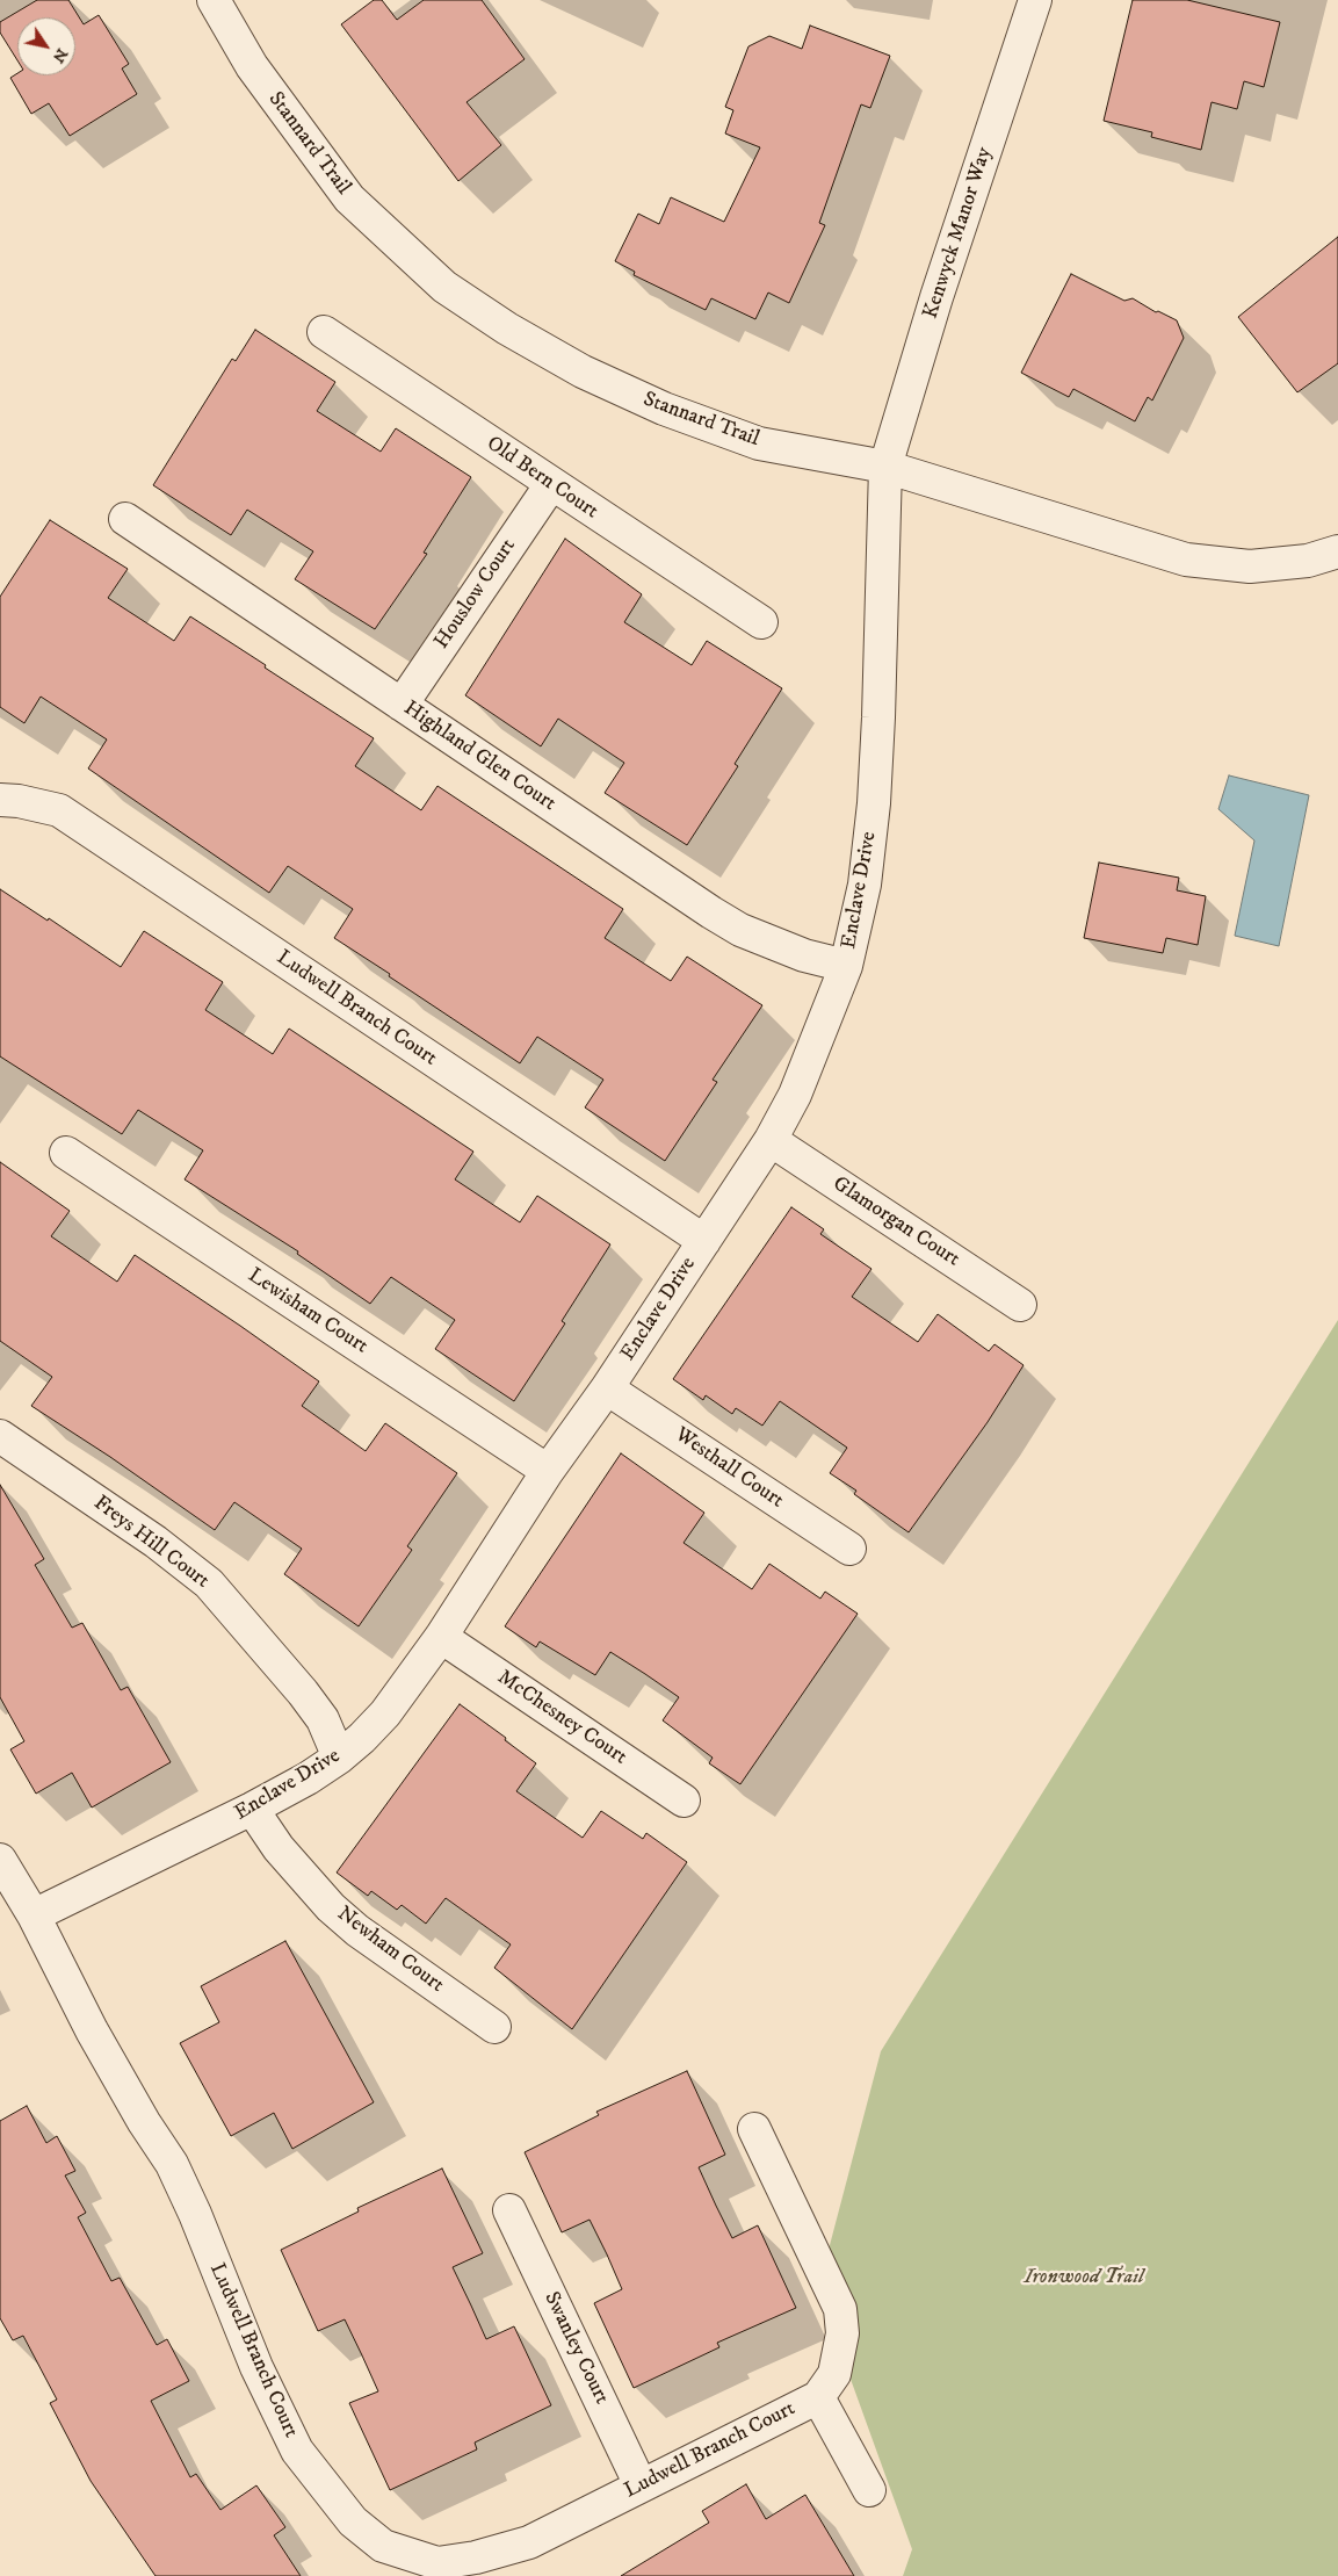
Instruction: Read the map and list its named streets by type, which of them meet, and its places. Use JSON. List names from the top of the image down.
{
  "streets": {
    "street": [
      "Stannard Trail",
      "Kenwyck Manor Way",
      "Old Bern Court",
      "Houslow Court",
      "Highland Glen Court",
      "Enclave Drive",
      "Ludwell Branch Court",
      "Glamorgan Court",
      "Lewisham Court",
      "Westhall Court",
      "Freys Hill Court",
      "McChesney Court",
      "Newham Court",
      "Swanley Court"
    ]
  },
  "crossings": [
    ["Stannard Trail", "Kenwyck Manor Way"],
    ["Stannard Trail", "Enclave Drive"],
    ["Kenwyck Manor Way", "Enclave Drive"],
    ["Old Bern Court", "Houslow Court"],
    ["Houslow Court", "Highland Glen Court"],
    ["Highland Glen Court", "Enclave Drive"],
    ["Enclave Drive", "Ludwell Branch Court"],
    ["Enclave Drive", "Glamorgan Court"],
    ["Enclave Drive", "Lewisham Court"],
    ["Enclave Drive", "Westhall Court"],
    ["Enclave Drive", "Freys Hill Court"],
    ["Enclave Drive", "McChesney Court"],
    ["Enclave Drive", "Newham Court"],
    ["Ludwell Branch Court", "Swanley Court"]
  ],
  "parks": ["Ironwood Trail"],
  "north": "bottom right"
}
